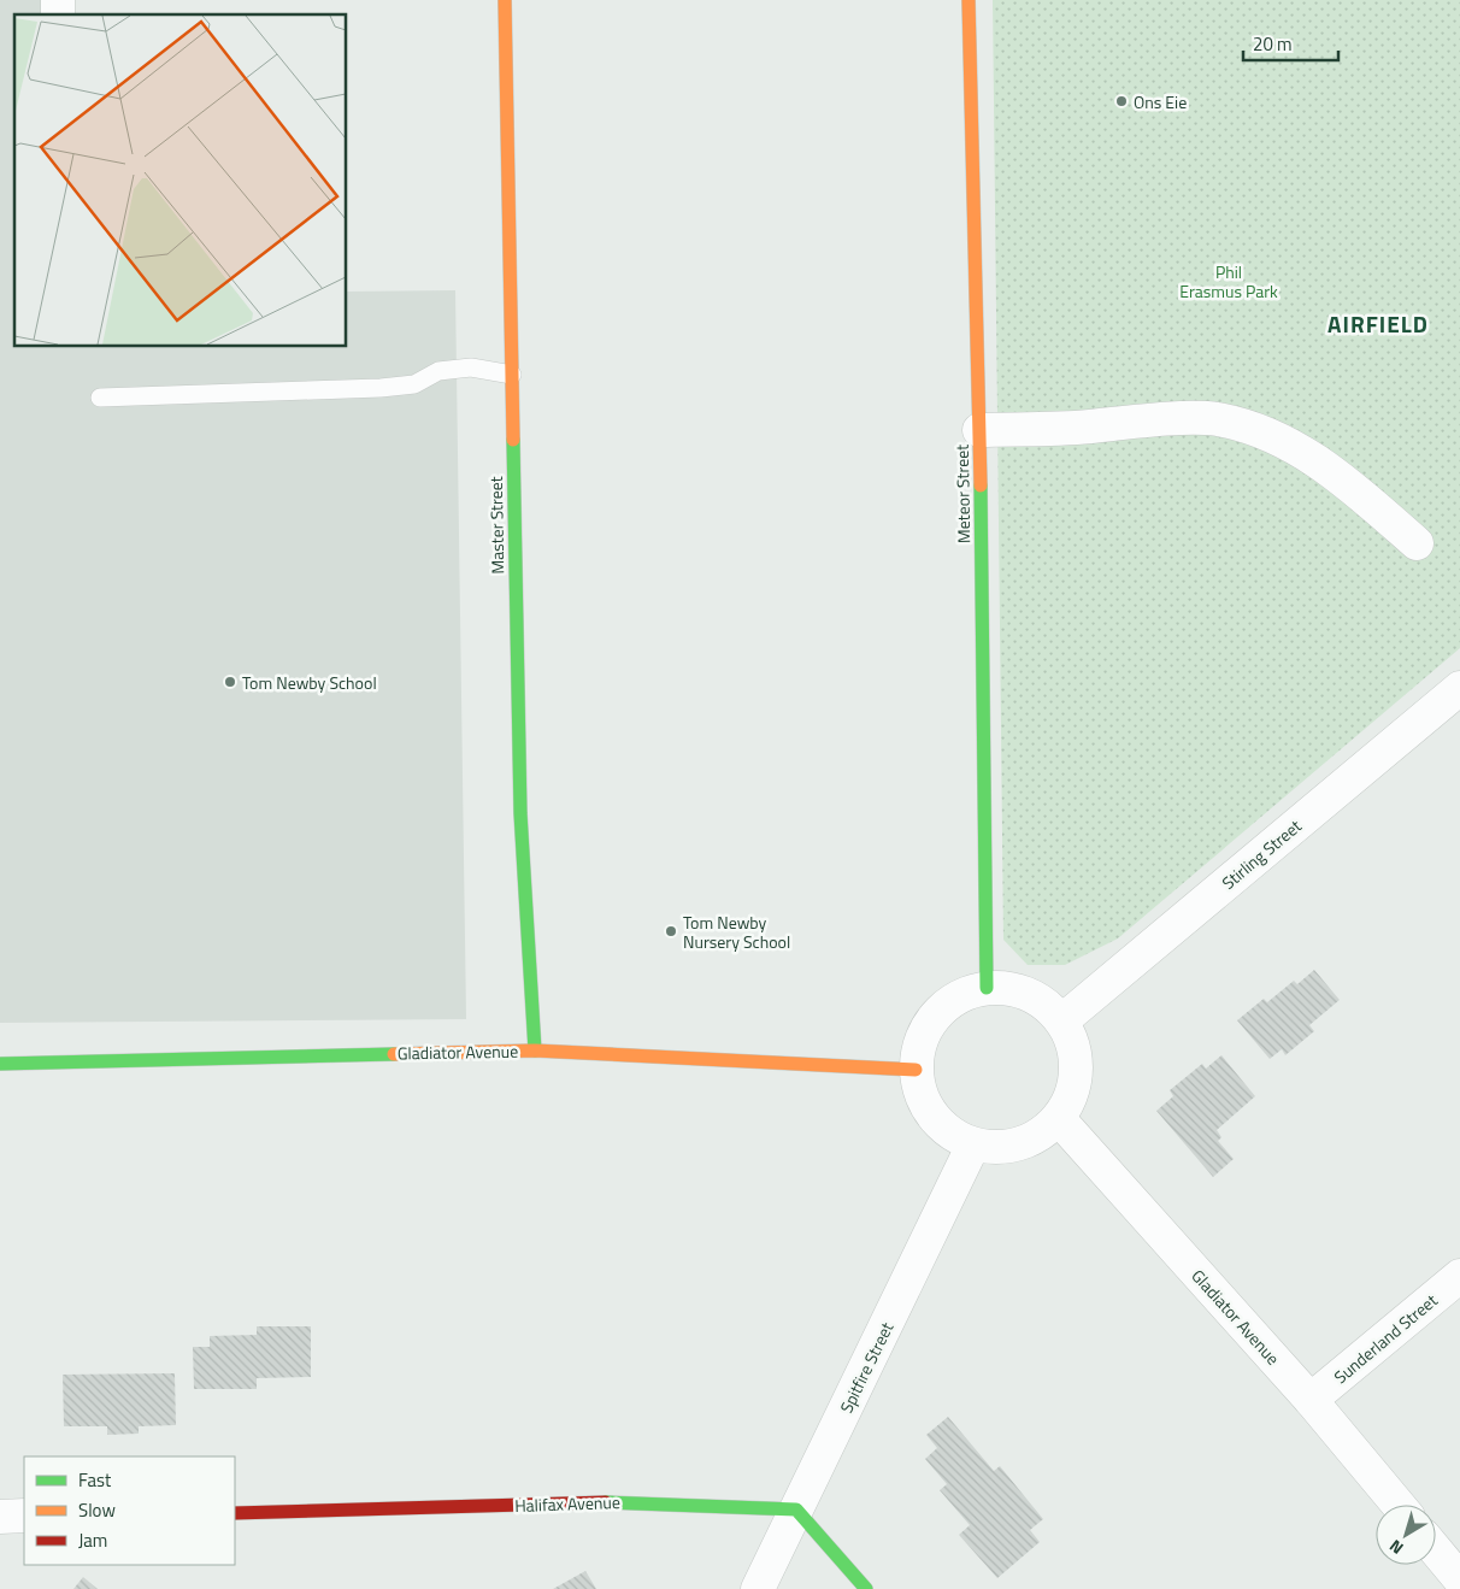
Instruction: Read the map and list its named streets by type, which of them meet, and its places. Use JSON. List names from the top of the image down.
{
  "streets": {
    "street": [
      "Meteor Street",
      "Master Street",
      "Stirling Street",
      "Gladiator Avenue",
      "Sunderland Street",
      "Spitfire Street",
      "Halifax Avenue"
    ]
  },
  "crossings": [
    ["Meteor Street", "Stirling Street"],
    ["Meteor Street", "Gladiator Avenue"],
    ["Meteor Street", "Spitfire Street"],
    ["Master Street", "Gladiator Avenue"],
    ["Stirling Street", "Gladiator Avenue"],
    ["Stirling Street", "Spitfire Street"],
    ["Gladiator Avenue", "Sunderland Street"],
    ["Gladiator Avenue", "Spitfire Street"],
    ["Spitfire Street", "Halifax Avenue"]
  ],
  "districts": ["AIRFIELD"],
  "parks": ["Phil Erasmus Park"],
  "places": ["Ons Eie", "Tom Newby School", "Tom Newby Nursery School"],
  "legend": ["Fast", "Slow", "Jam"],
  "scale_bar": "20 m",
  "north": "bottom left"
}
